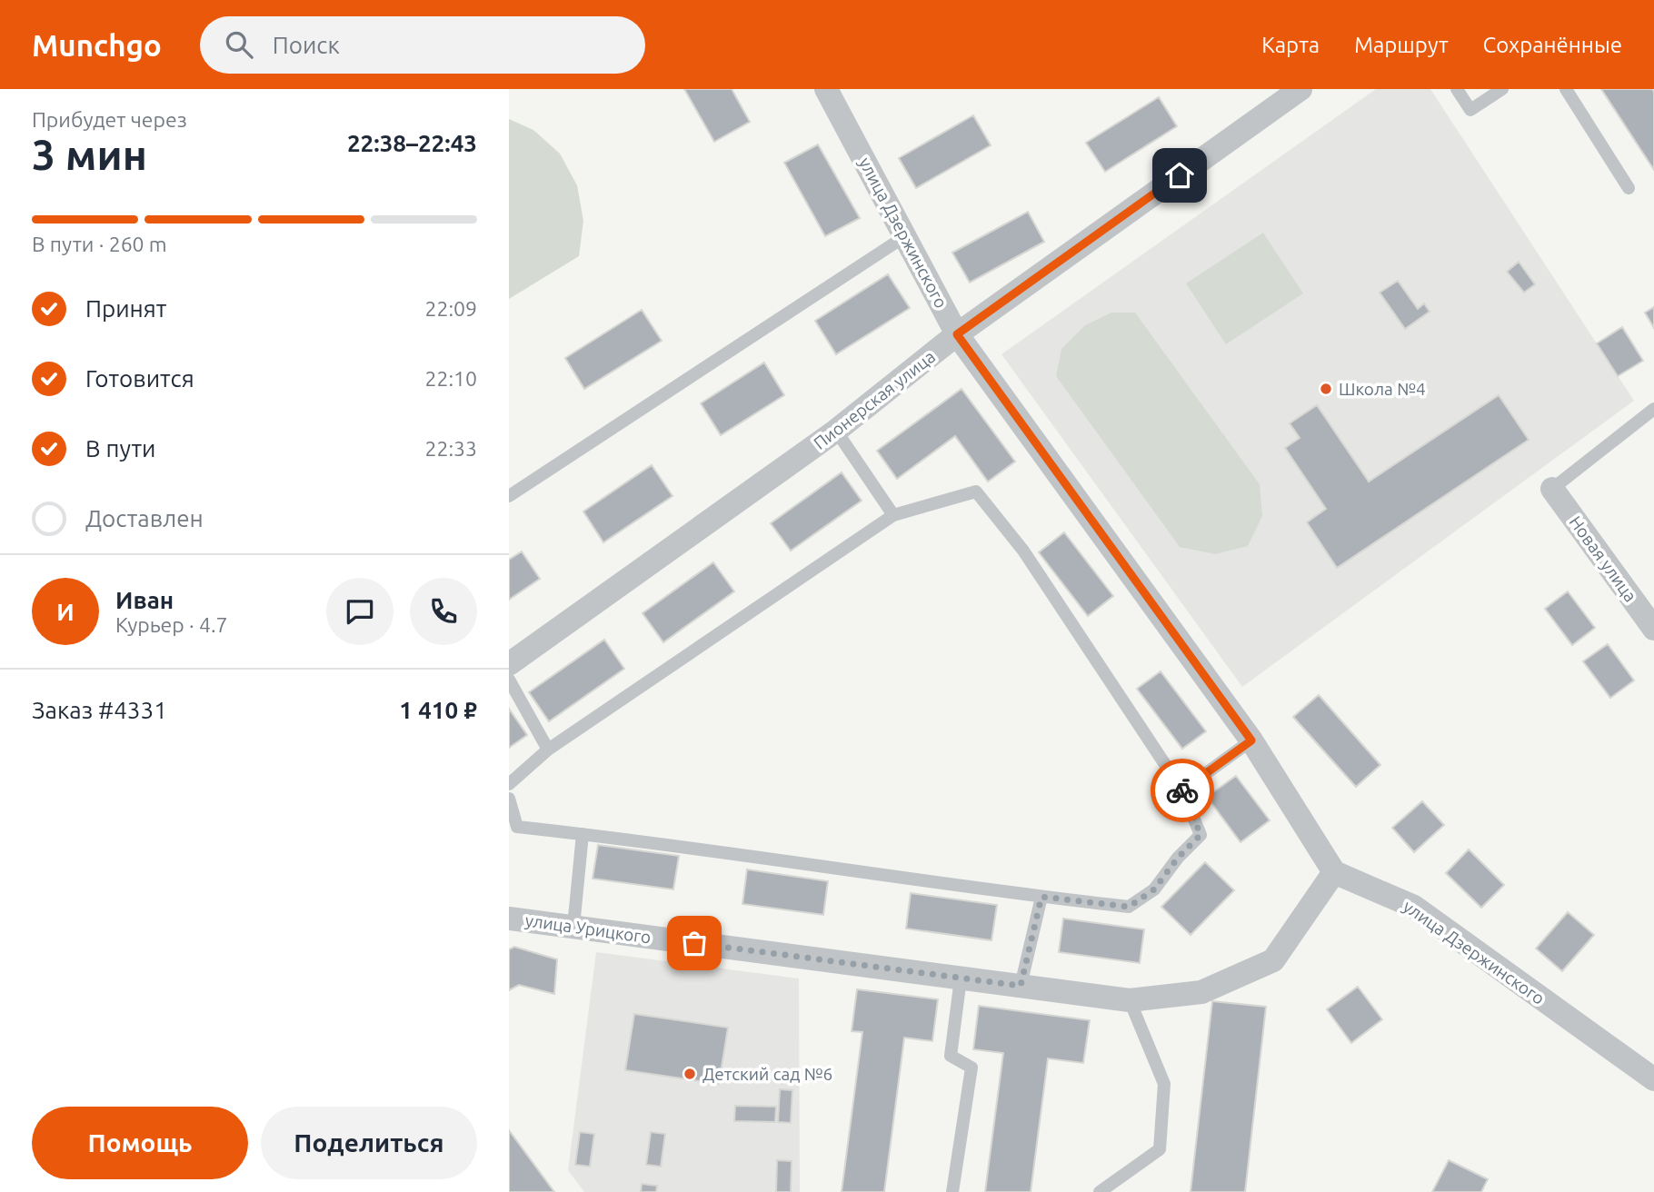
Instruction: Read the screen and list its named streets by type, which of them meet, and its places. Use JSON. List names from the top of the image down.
{
  "streets": {
    "street": [
      "улица Дзержинского",
      "Пионерская улица",
      "Новая улица",
      "улица Урицкого"
    ]
  },
  "crossings": [
    ["улица Дзержинского", "Пионерская улица"],
    ["улица Дзержинского", "улица Урицкого"]
  ],
  "places": ["Школа №4", "Детский сад №6"],
  "page": {
    "header": "Munchgo",
    "search": "Поиск",
    "nav": ["Карта", "Маршрут", "Сохранённые"],
    "heading": ["3 мин", "Прибудет через", "22:38–22:43"],
    "panel": [
      "Иван",
      "Курьер · 4.7",
      "Заказ #4331",
      "1 410 ₽"
    ],
    "bar": "В пути · 260 m",
    "list": [
      ["Принят", "22:09"],
      ["Готовится", "22:10"],
      ["В пути", "22:33"],
      "Доставлен"
    ],
    "round": "И",
    "buttons": ["Помощь", "Поделиться"]
  }
}
